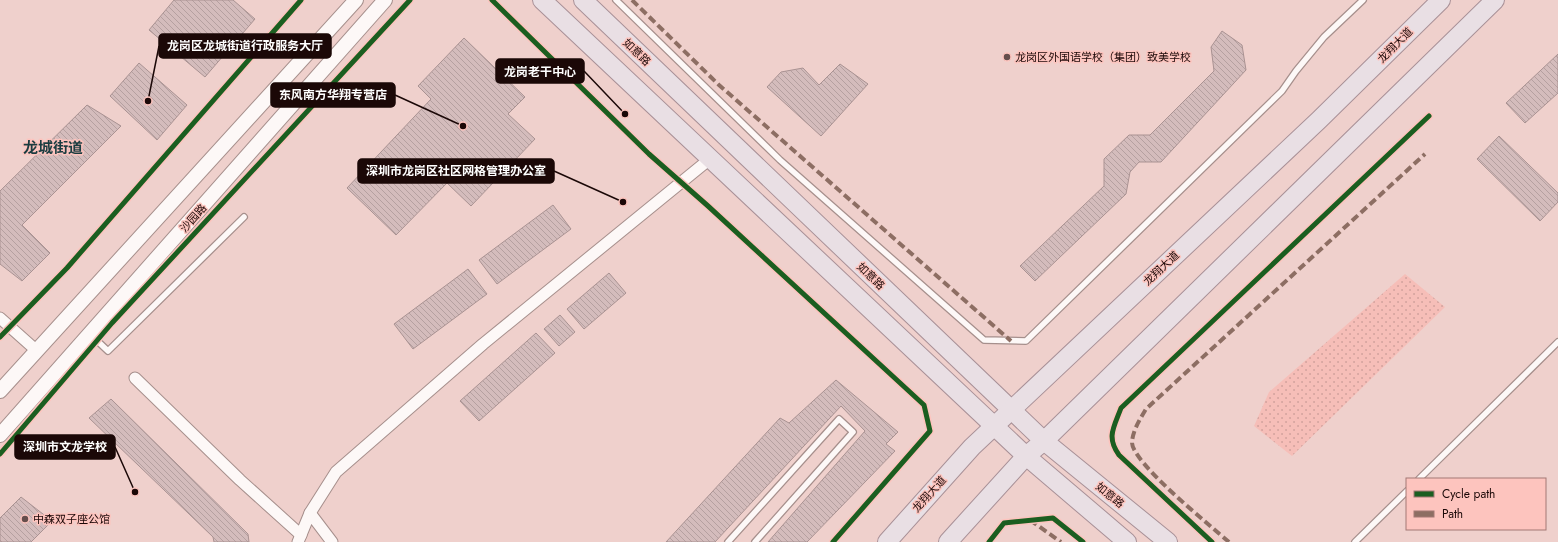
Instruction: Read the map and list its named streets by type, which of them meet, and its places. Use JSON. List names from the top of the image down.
{
  "streets": {
    "main road": ["龙翔大道", "如意路"],
    "street": ["沙园路"]
  },
  "crossings": [
    ["龙翔大道", "如意路"]
  ],
  "districts": ["龙城街道"],
  "places": [
    "龙岗区外国语学校（集团）致美学校",
    "龙岗区龙城街道行政服务大厅",
    "龙岗老干中心",
    "东风南方华翔专营店",
    "深圳市龙岗区社区网格管理办公室",
    "深圳市文龙学校",
    "中森双子座公馆"
  ],
  "legend": ["Cycle path", "Path"]
}
